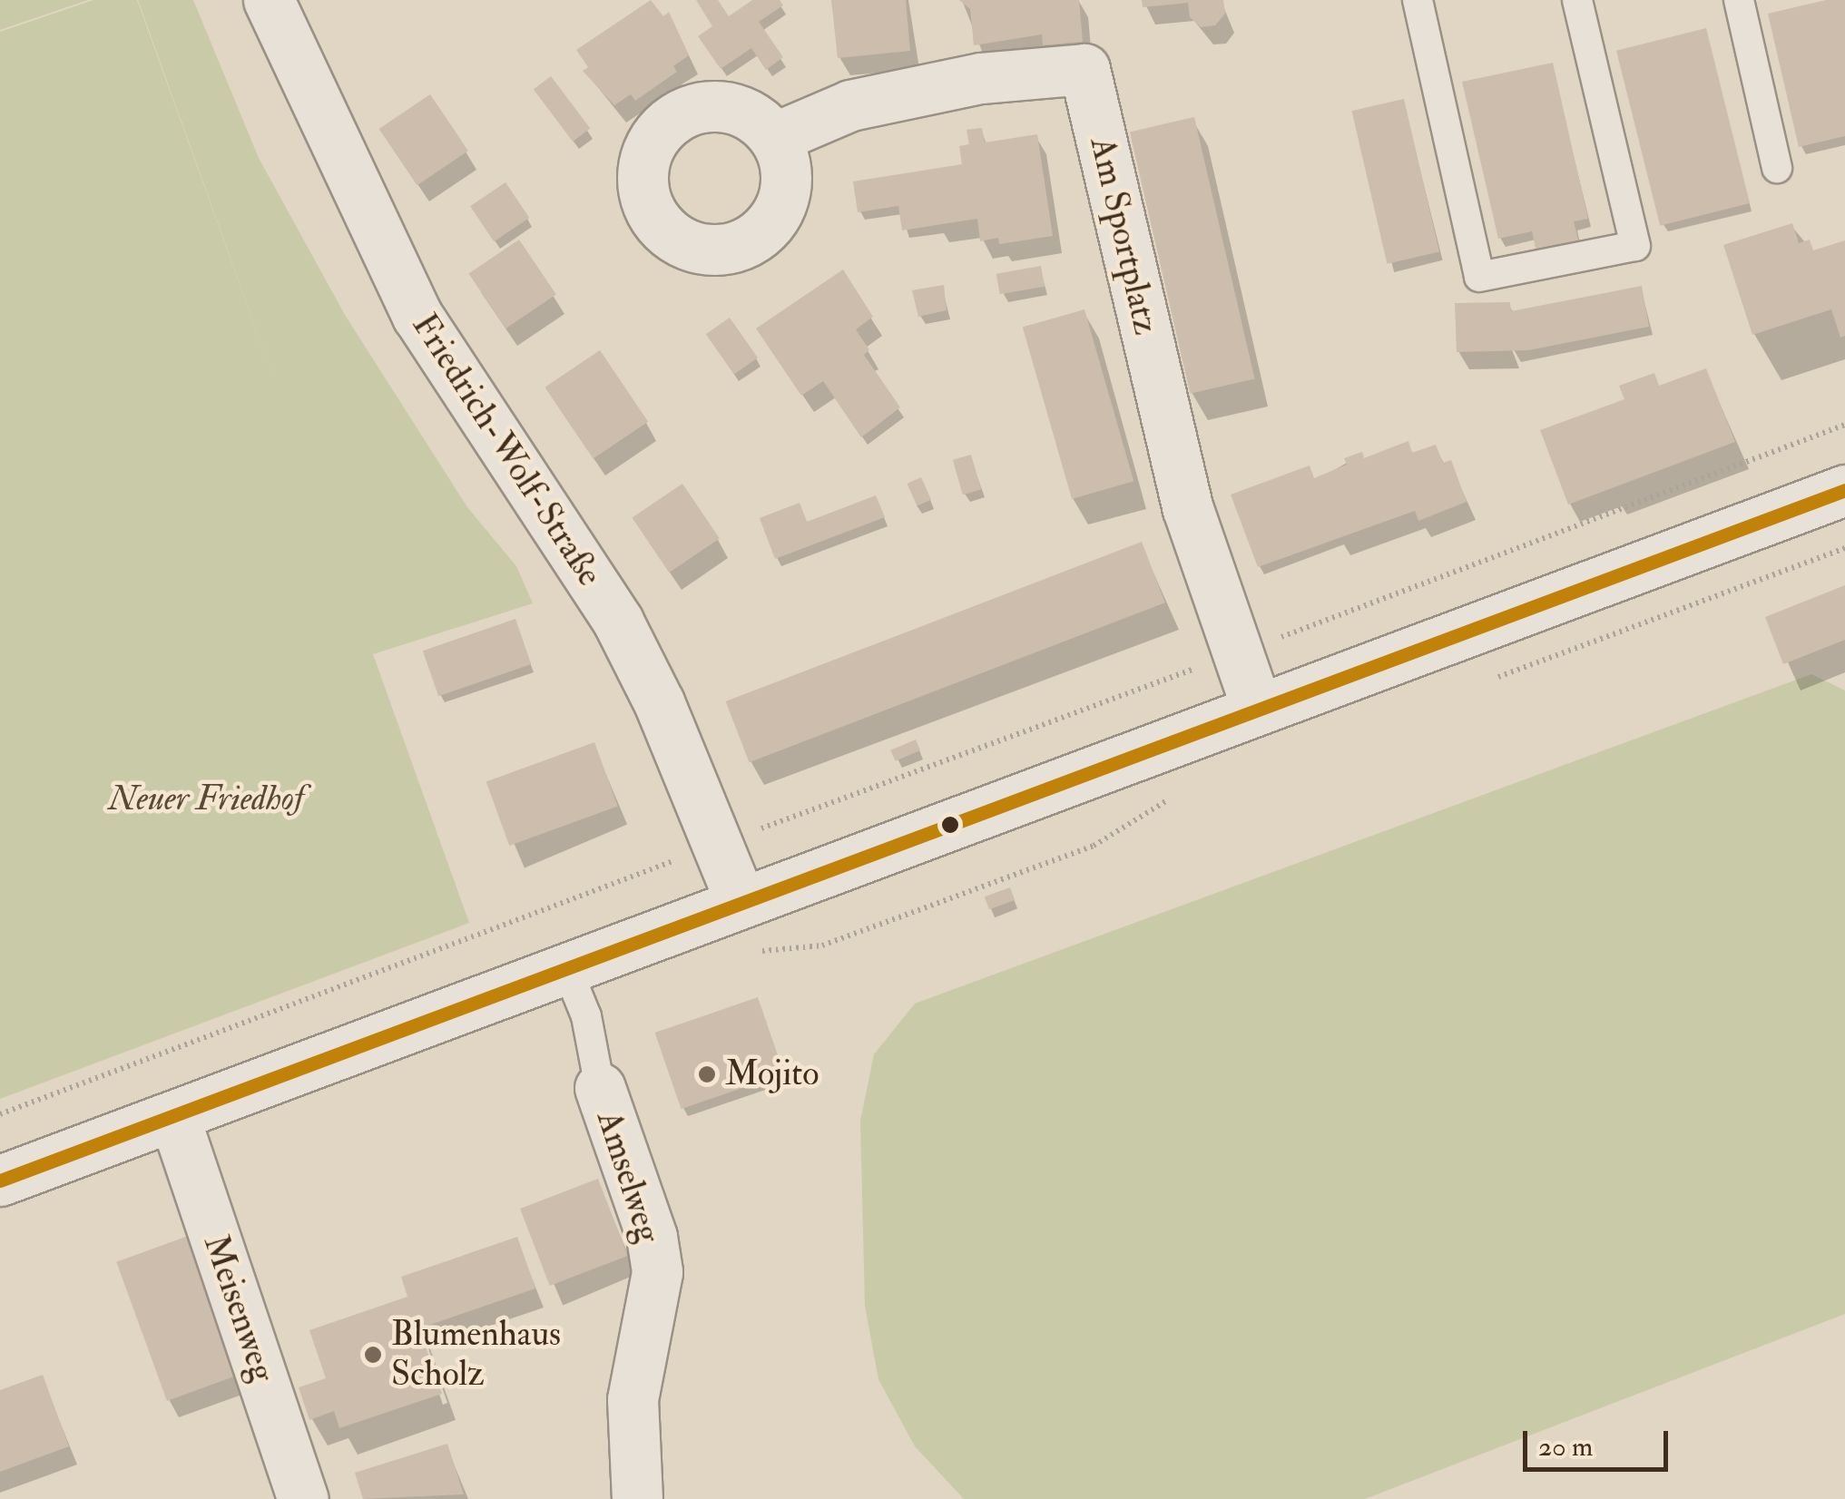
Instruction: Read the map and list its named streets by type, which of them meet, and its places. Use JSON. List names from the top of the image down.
{
  "streets": {
    "street": [
      "Am Sportplatz",
      "Friedrich-Wolf-Straße",
      "Amselweg",
      "Meisenweg"
    ]
  },
  "parks": ["Neuer Friedhof"],
  "places": ["Mojito", "Blumenhaus Scholz"],
  "scale_bar": "20 m"
}
